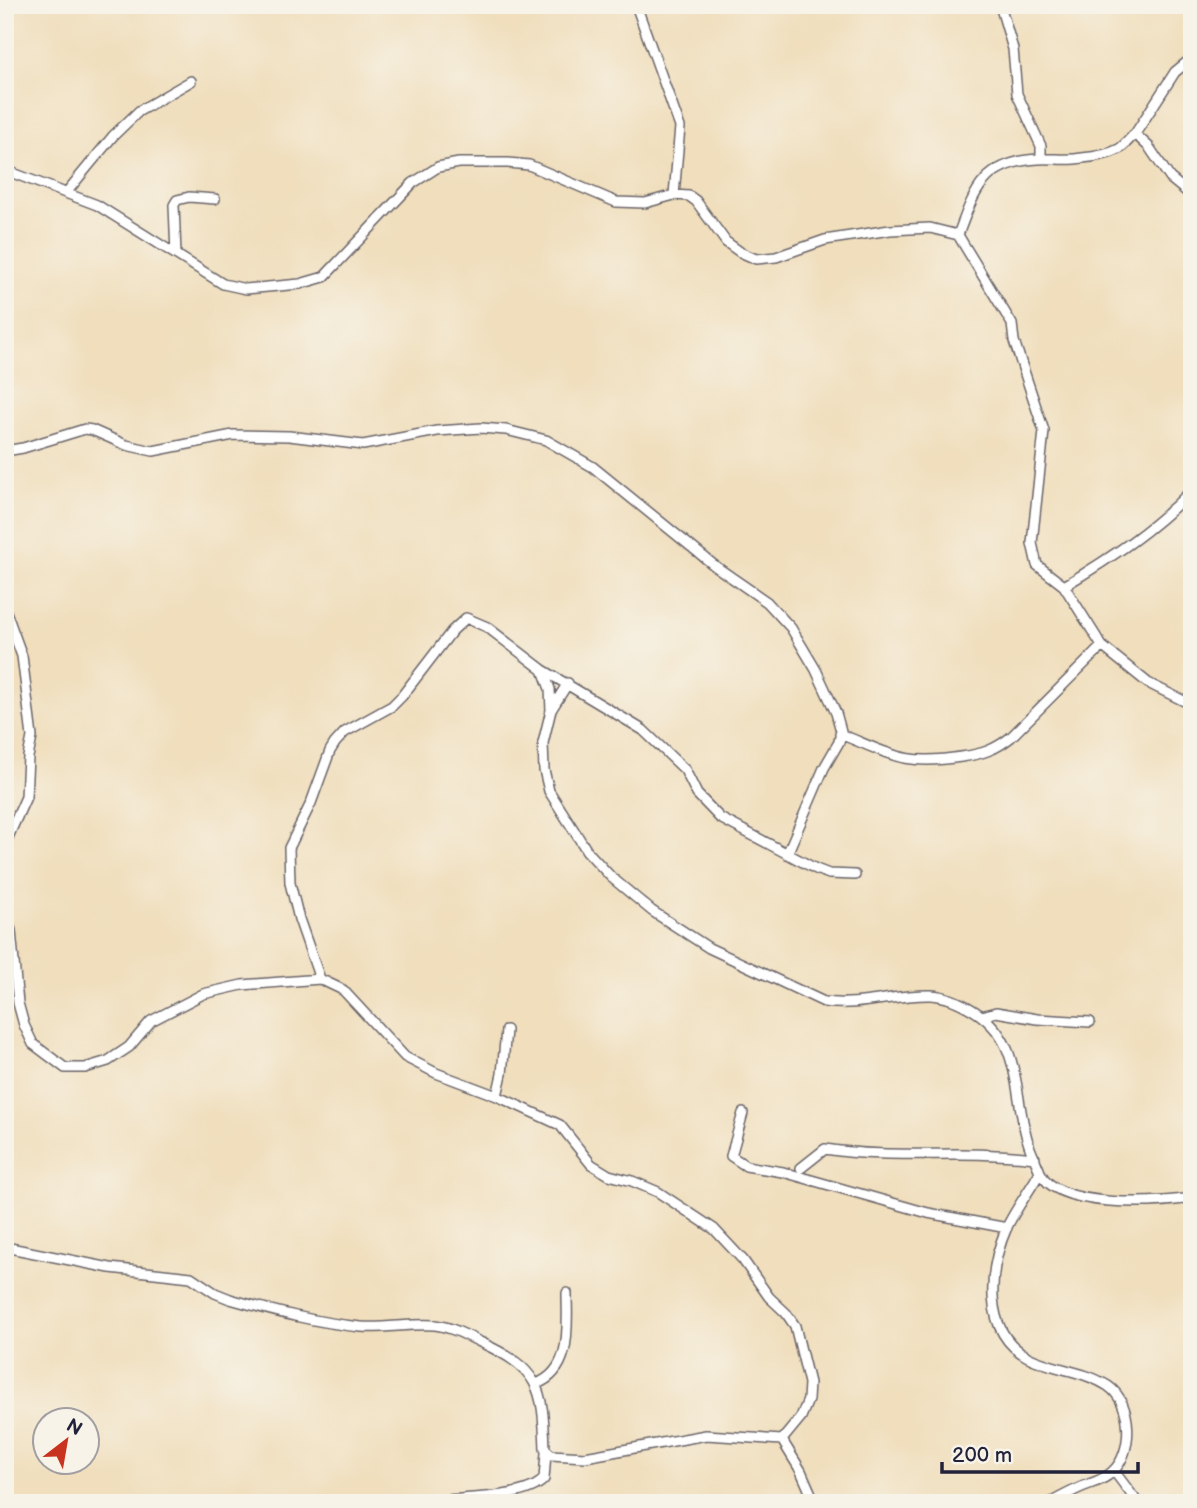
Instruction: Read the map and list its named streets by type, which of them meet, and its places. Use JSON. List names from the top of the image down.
{
  "scale_bar": "200 m",
  "north": "top right"
}
